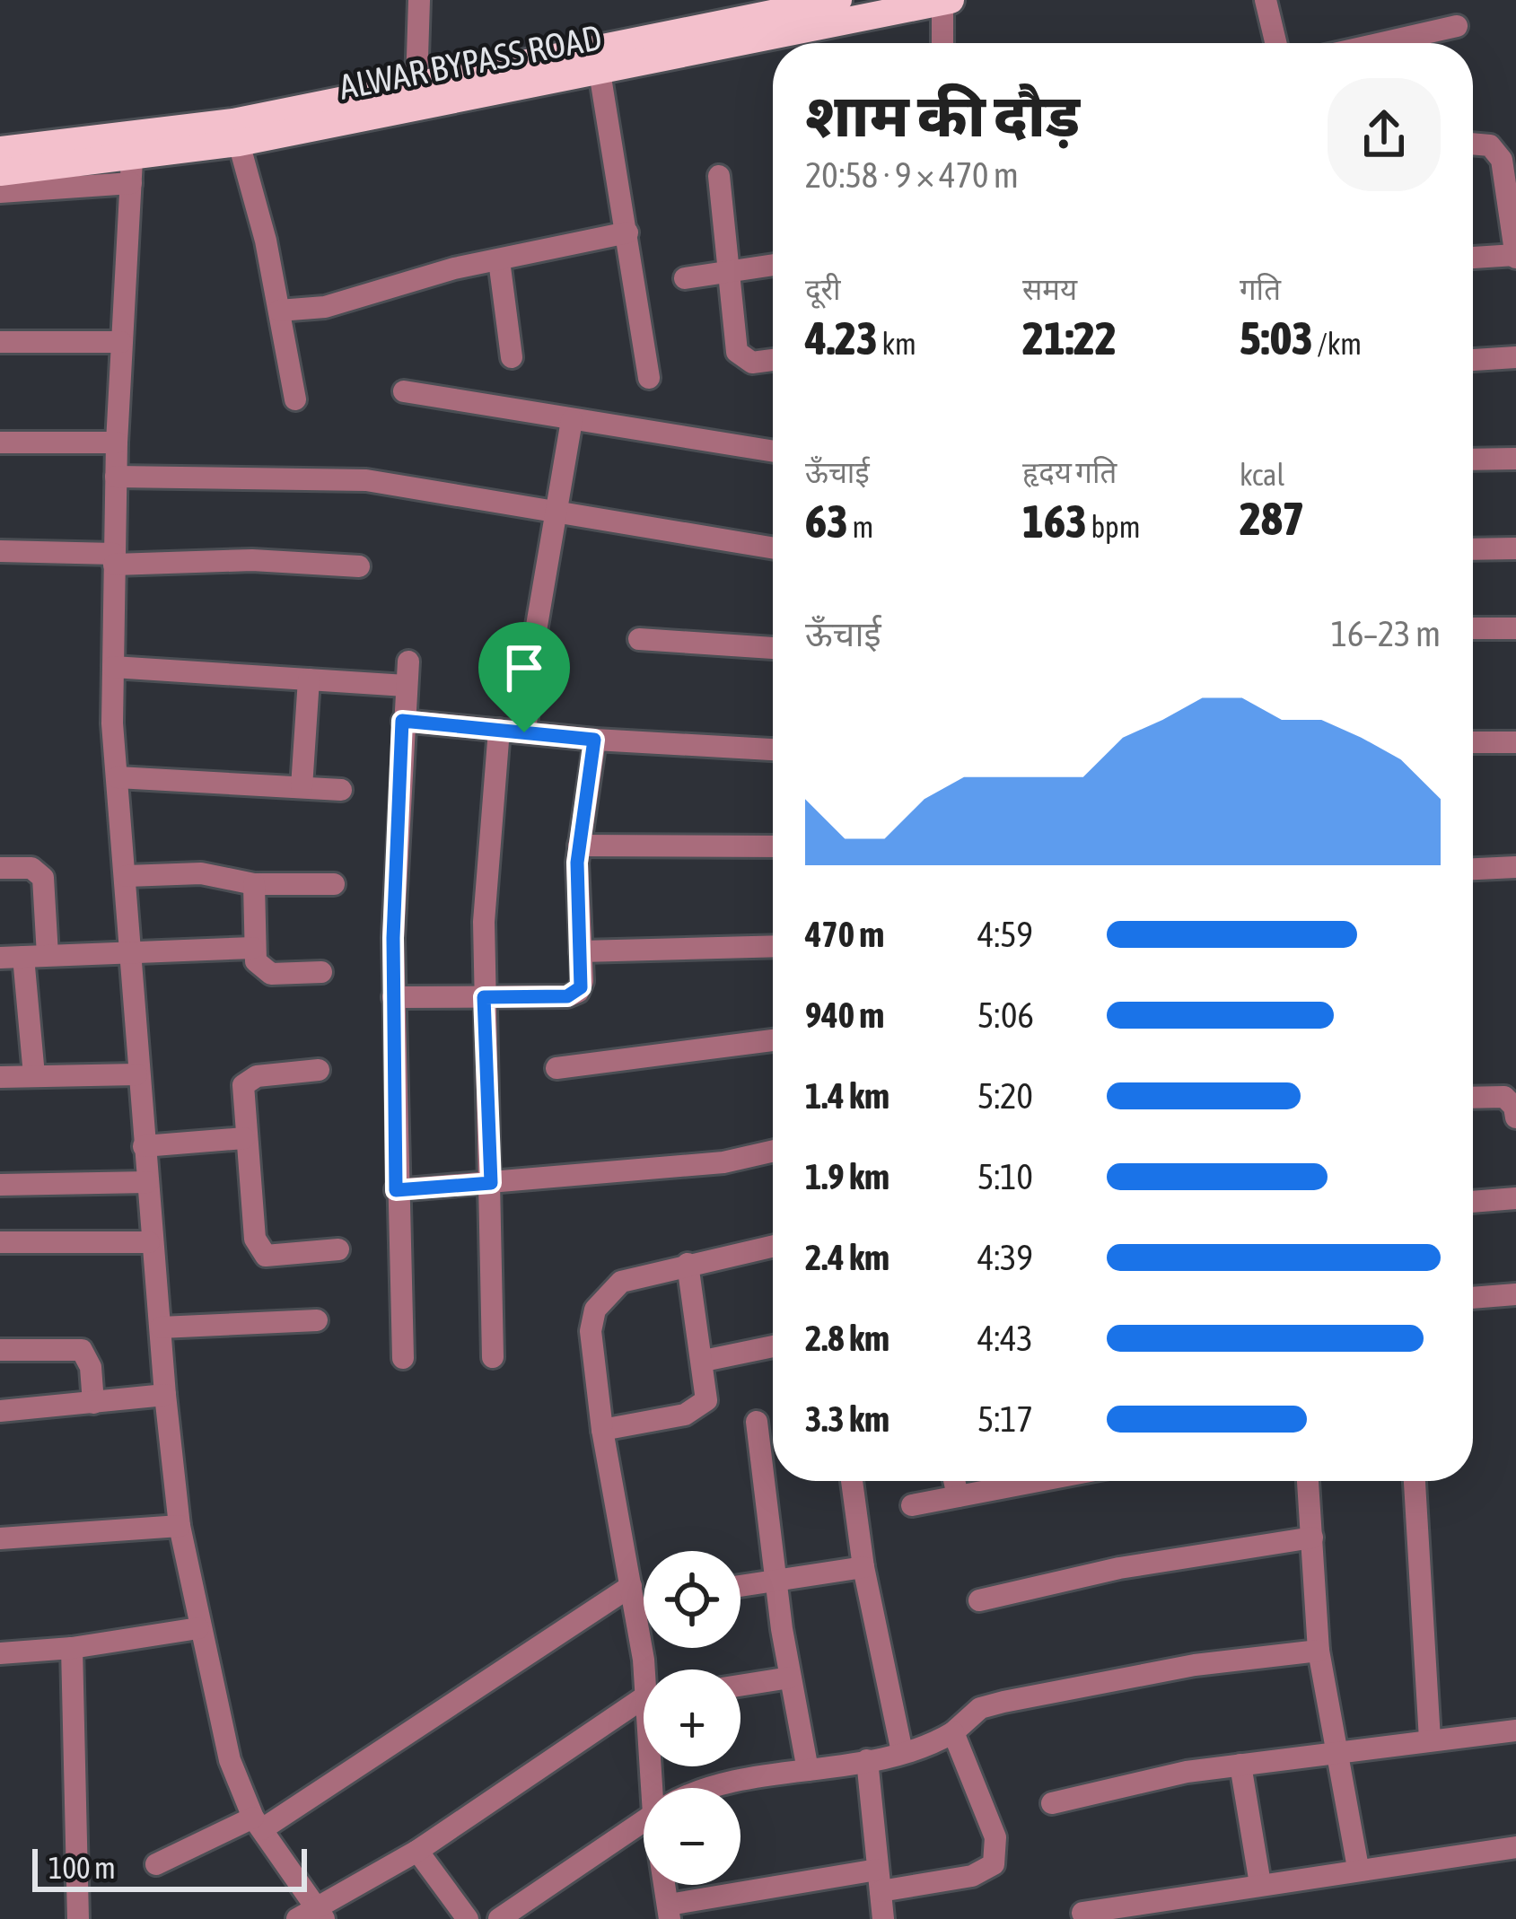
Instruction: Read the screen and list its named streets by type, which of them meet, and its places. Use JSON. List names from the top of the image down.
{
  "streets": {
    "main road": ["ALWAR BYPASS ROAD"]
  },
  "scale_bar": "100 m",
  "page": {
    "heading": ["शाम की दौड़", "20:58 · 9 × 470 m"],
    "stats": [
      ["दूरी", "4.23 km"],
      ["समय", "21:22"],
      ["गति", "5:03 /km"],
      ["ऊँचाई", "63 m"],
      ["हृदय गति", "163 bpm"],
      ["kcal", "287"]
    ],
    "chart": ["ऊँचाई", "16–23 m"],
    "list": [
      {
        "name": "470 m",
        "note": "4:59"
      },
      {
        "name": "940 m",
        "note": "5:06"
      },
      {
        "name": "1.4 km",
        "note": "5:20"
      },
      {
        "name": "1.9 km",
        "note": "5:10"
      },
      {
        "name": "2.4 km",
        "note": "4:39"
      },
      {
        "name": "2.8 km",
        "note": "4:43"
      },
      {
        "name": "3.3 km",
        "note": "5:17"
      }
    ],
    "map_buttons": ["+", "−"],
    "scale": "100 m"
  }
}
